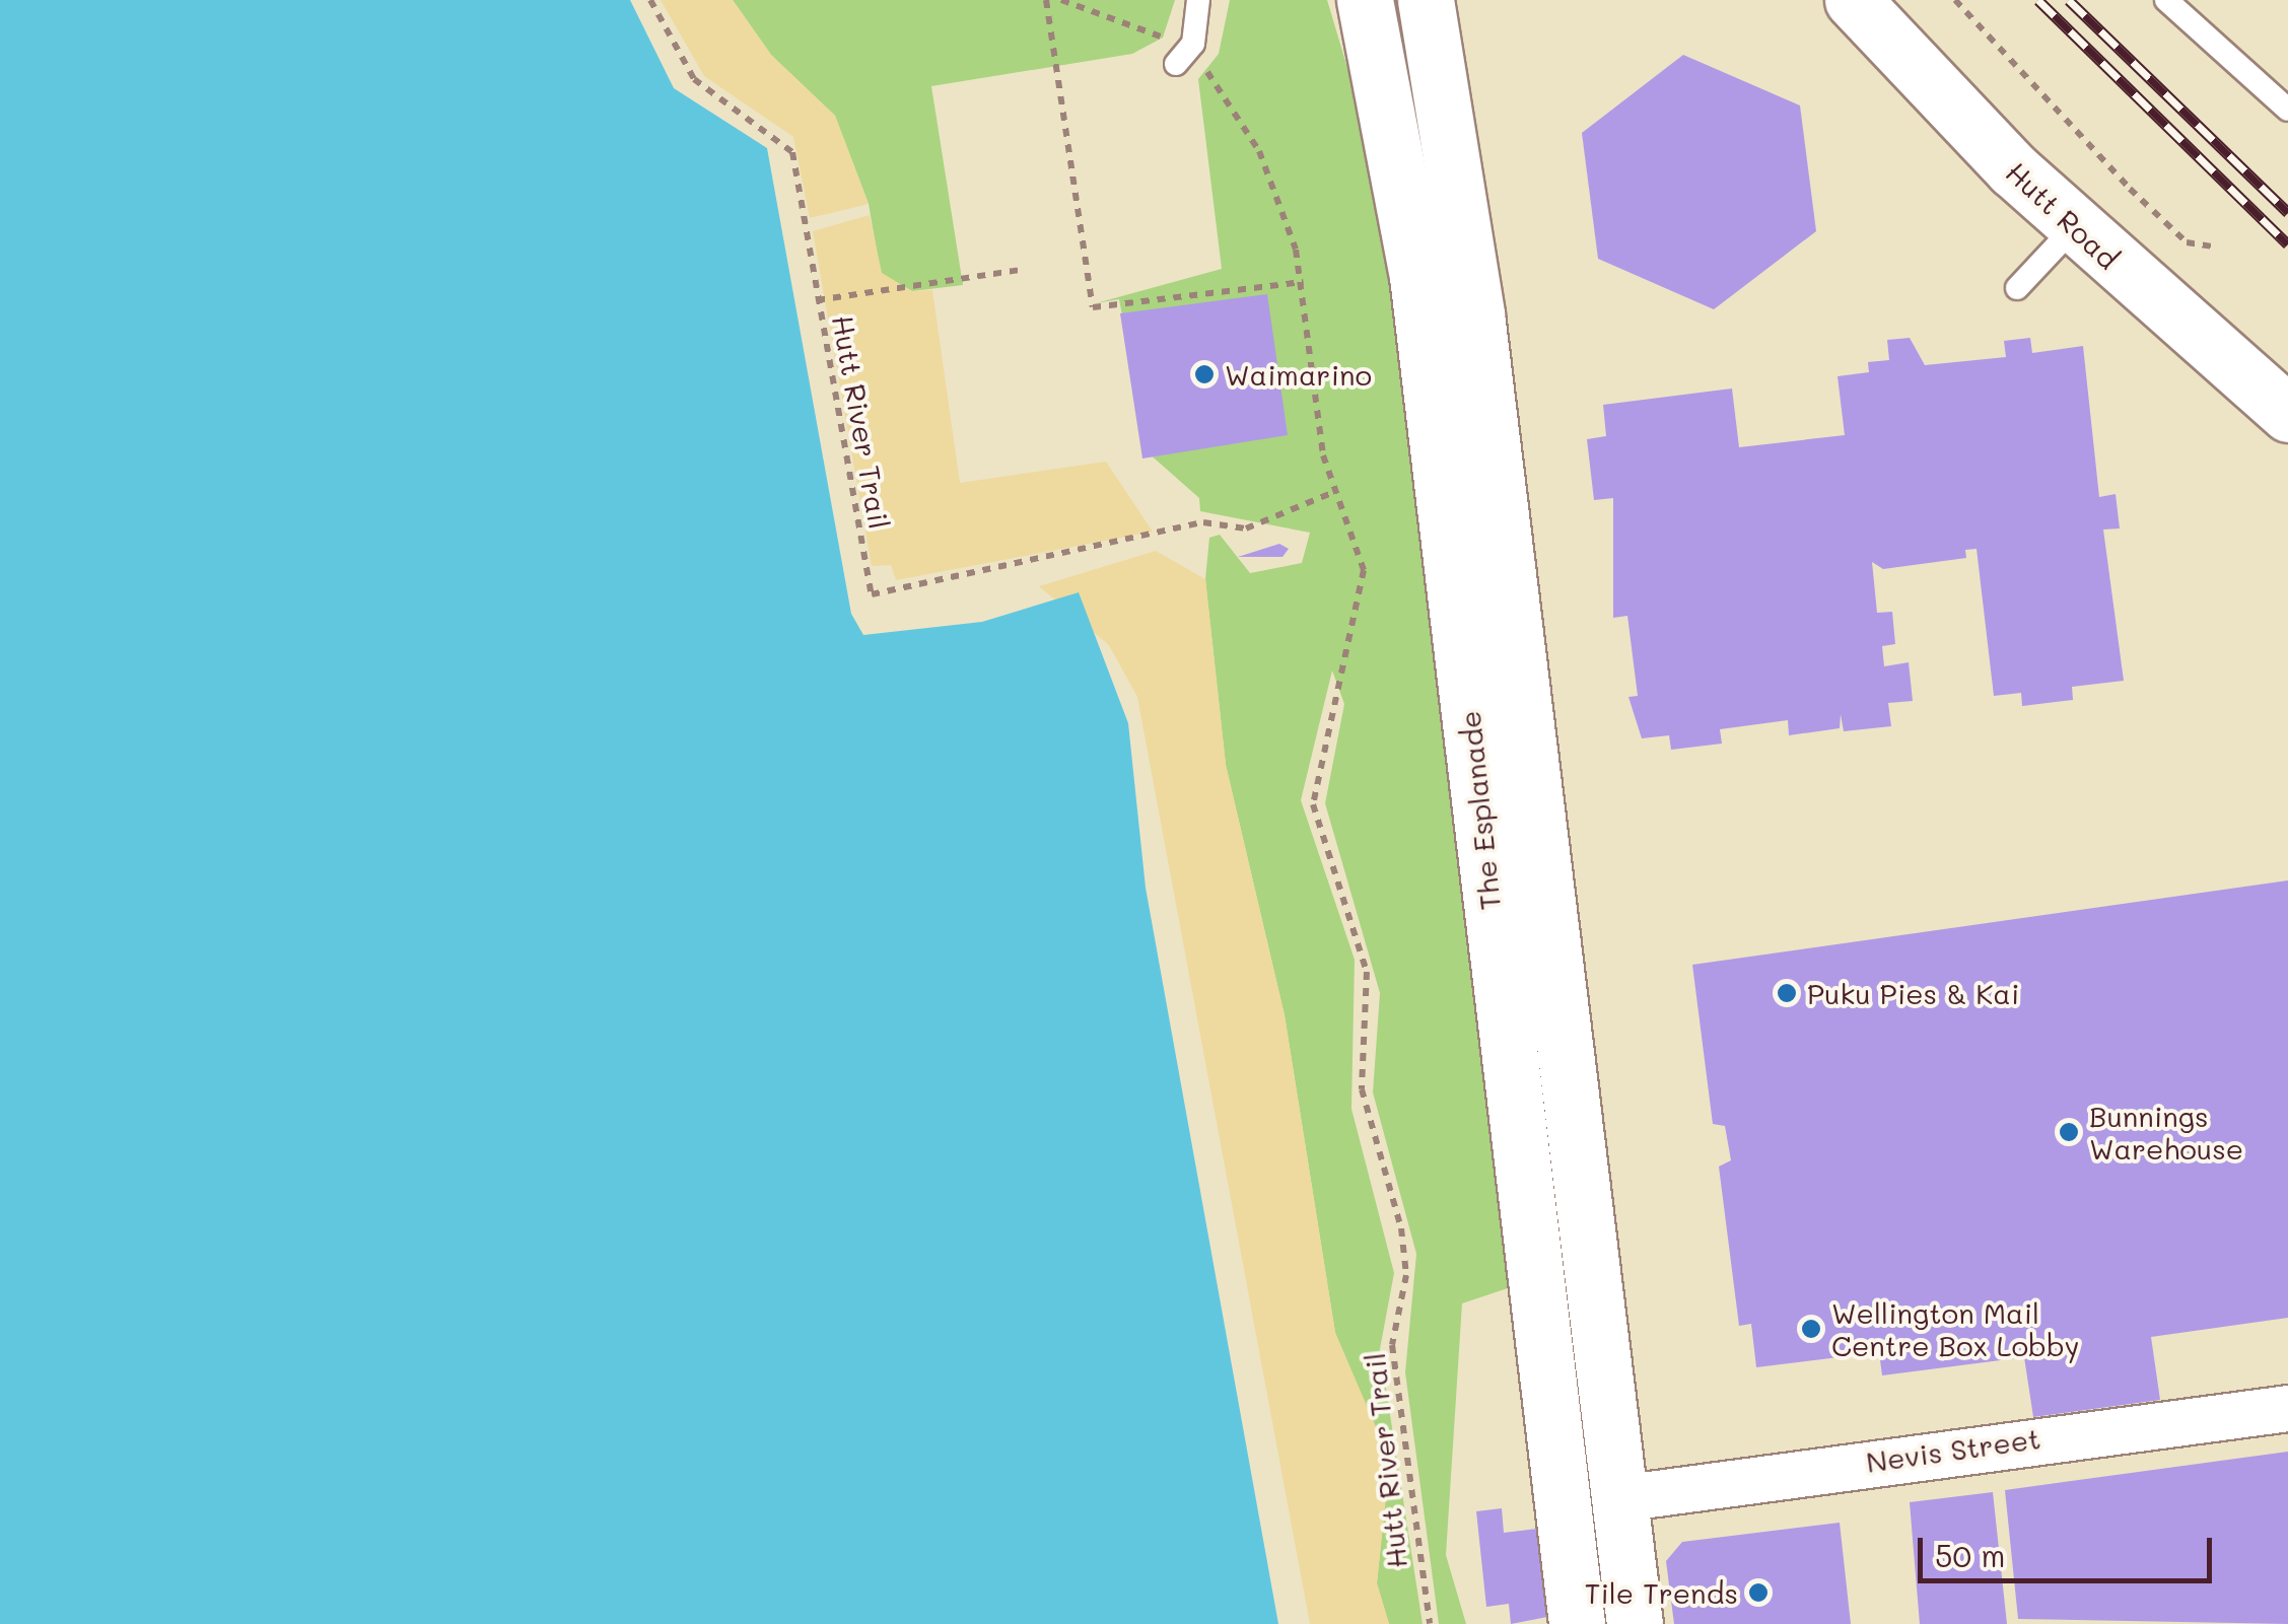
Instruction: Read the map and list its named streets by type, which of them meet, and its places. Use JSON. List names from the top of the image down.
{
  "streets": {
    "main road": ["Hutt Road", "The Esplanade"],
    "street": ["Nevis Street"],
    "path": ["Hutt River Trail"]
  },
  "crossings": [
    ["The Esplanade", "Nevis Street"]
  ],
  "places": [
    "Waimarino",
    "Puku Pies & Kai",
    "Bunnings Warehouse",
    "Wellington Mail Centre Box Lobby",
    "Tile Trends"
  ],
  "scale_bar": "50 m"
}
